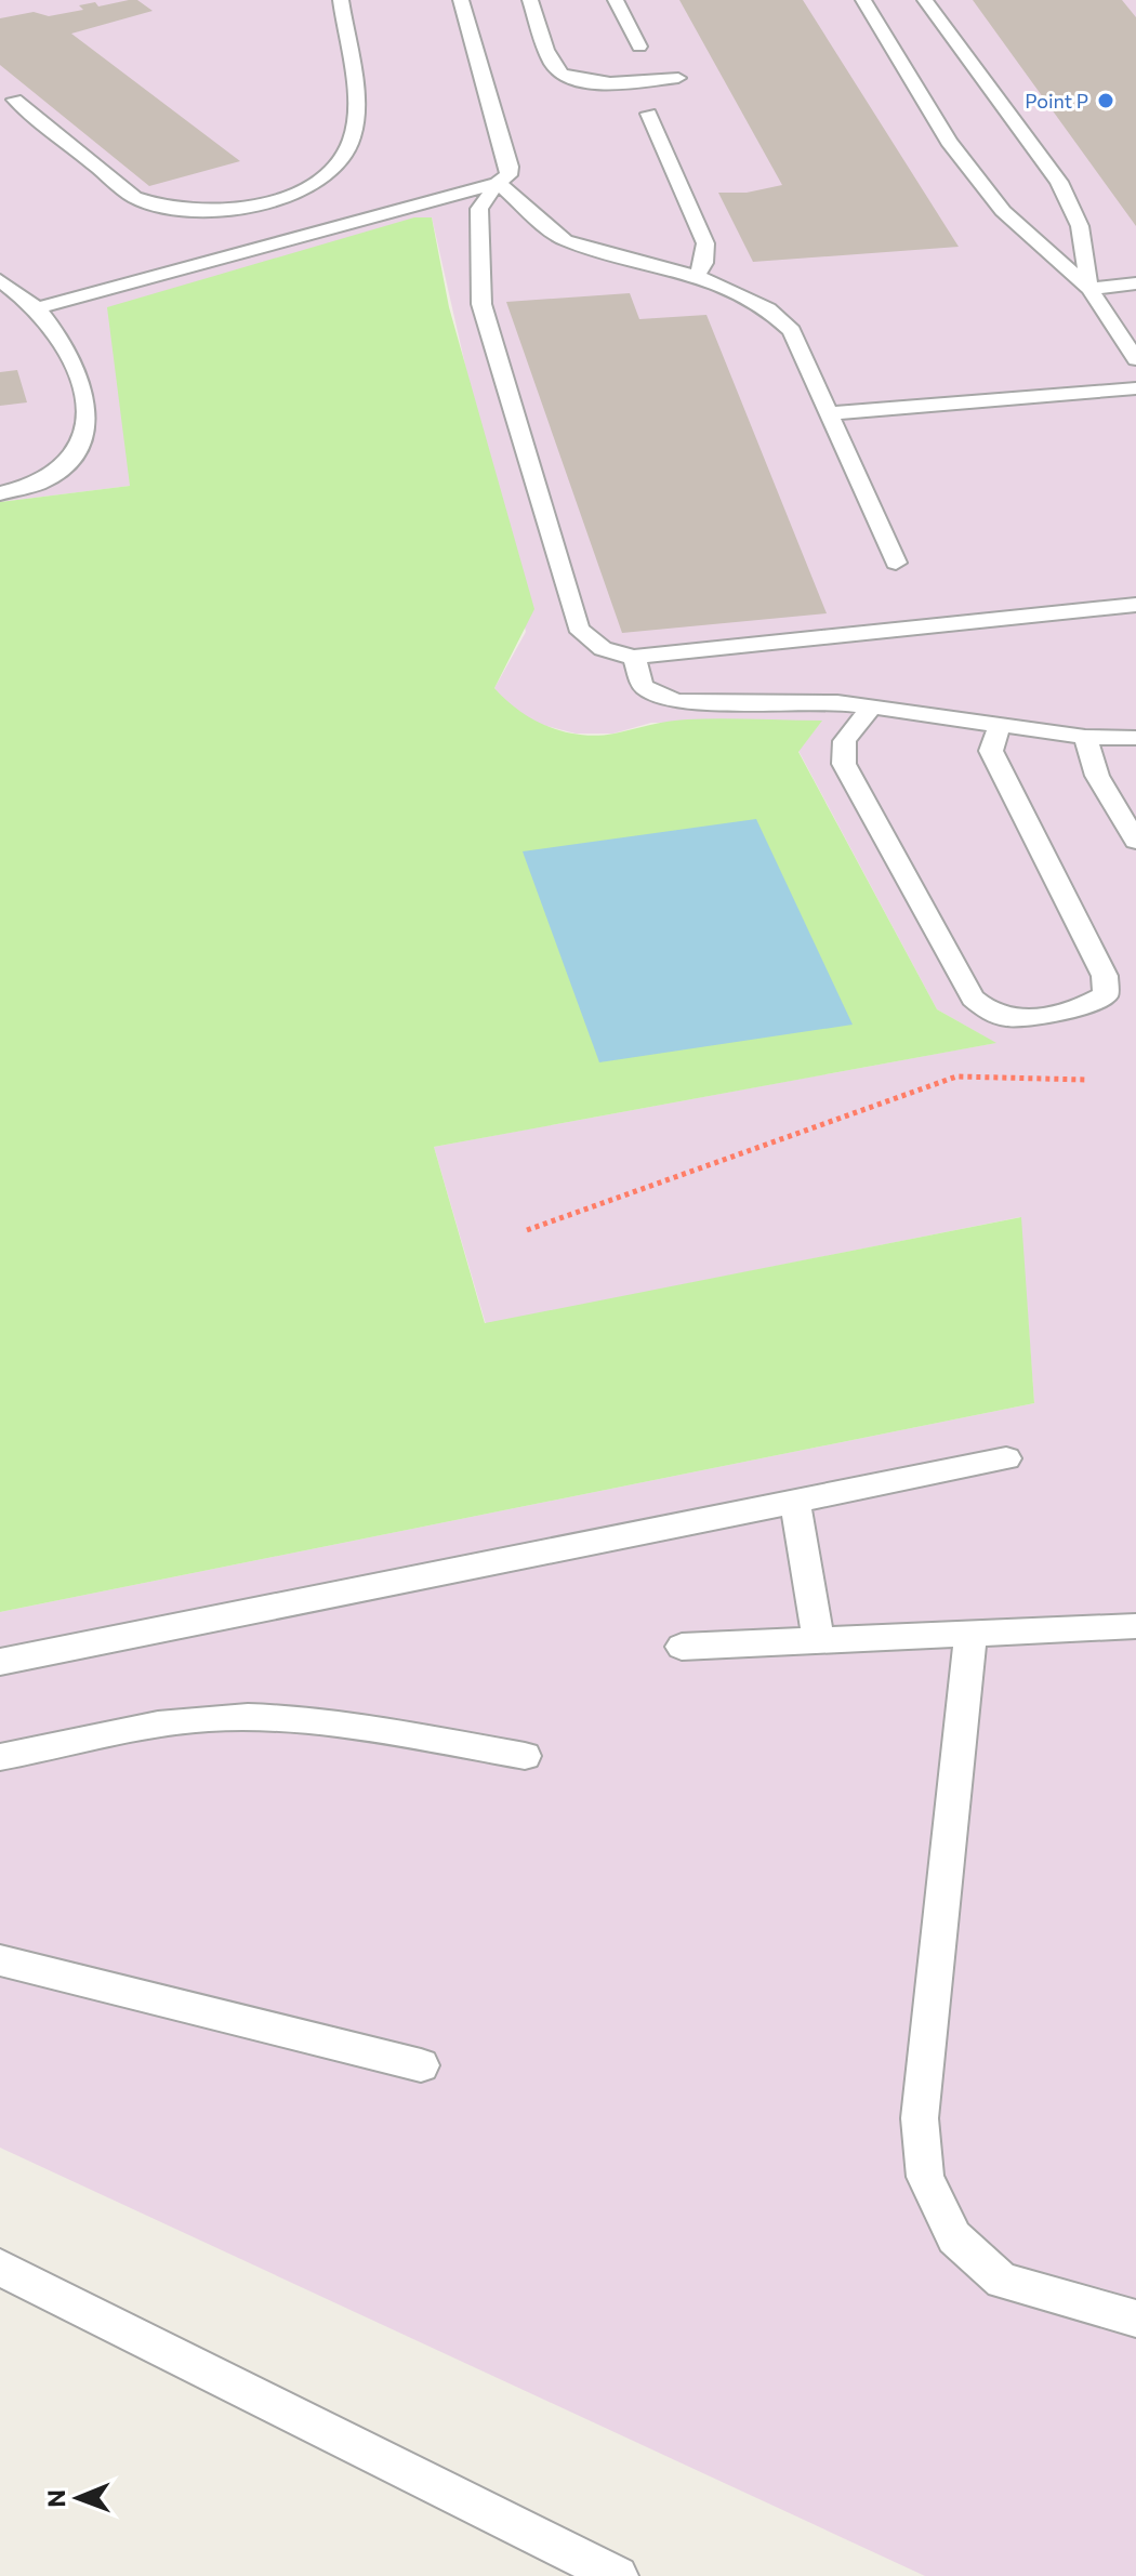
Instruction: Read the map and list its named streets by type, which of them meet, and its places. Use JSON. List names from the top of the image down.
{
  "places": ["Point P"],
  "north": "left"
}
